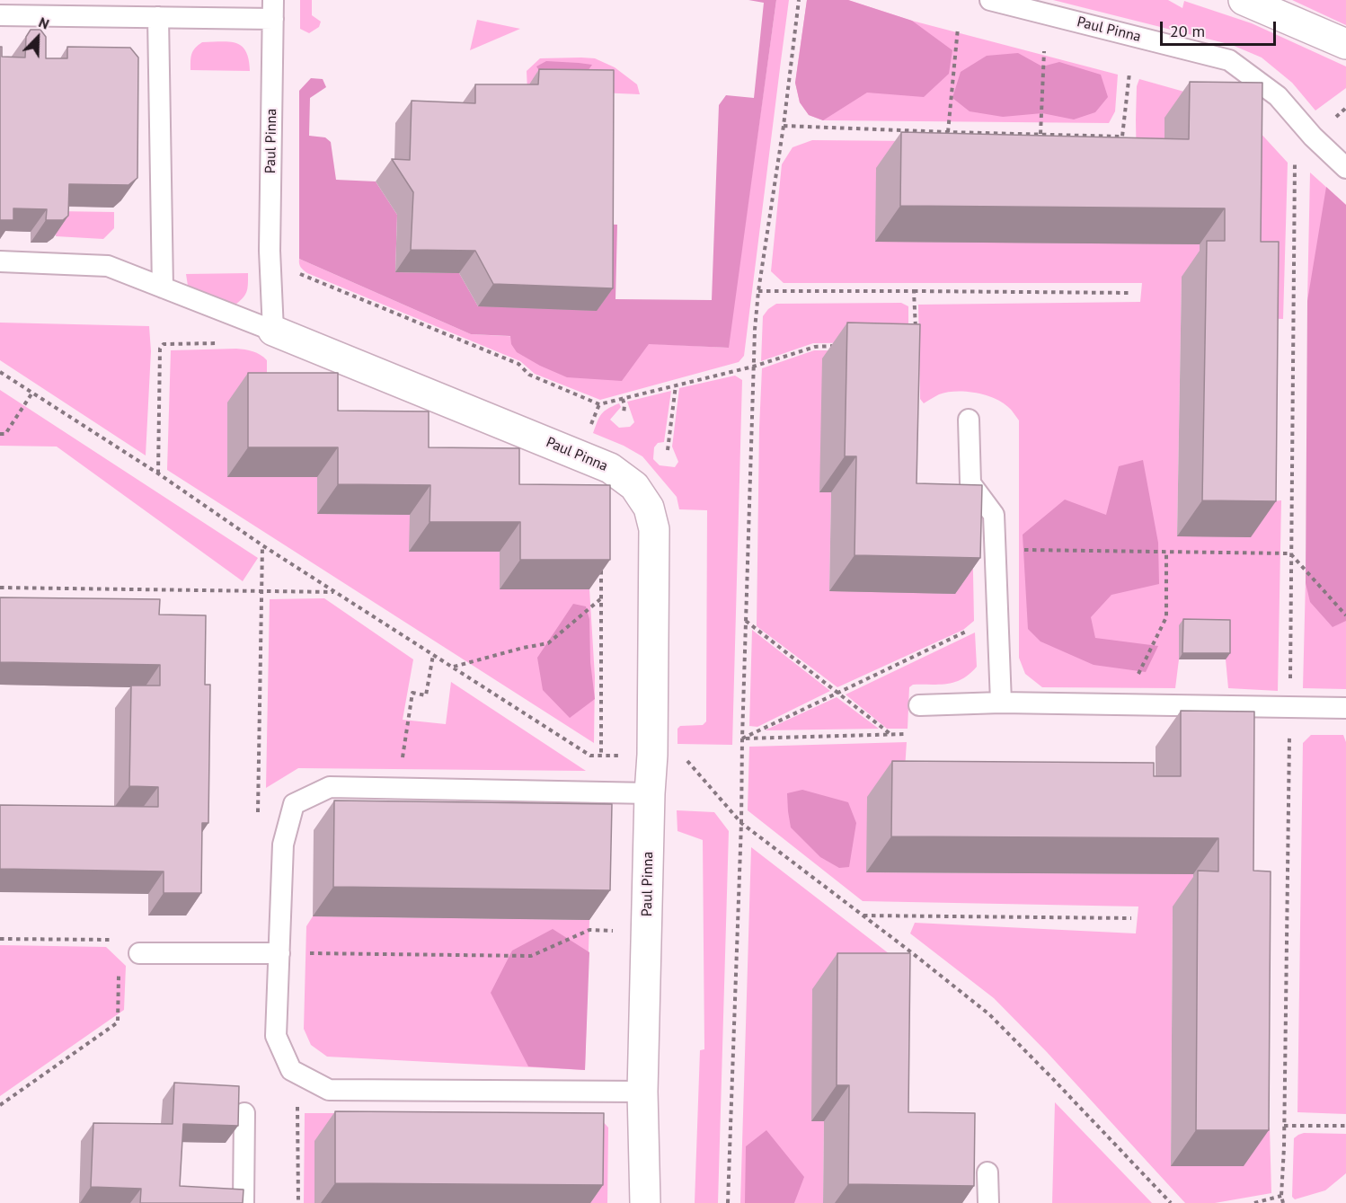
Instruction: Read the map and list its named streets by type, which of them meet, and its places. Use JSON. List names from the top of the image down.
{
  "streets": {
    "street": ["Paul Pinna"]
  },
  "scale_bar": "20 m",
  "north": "top right"
}
